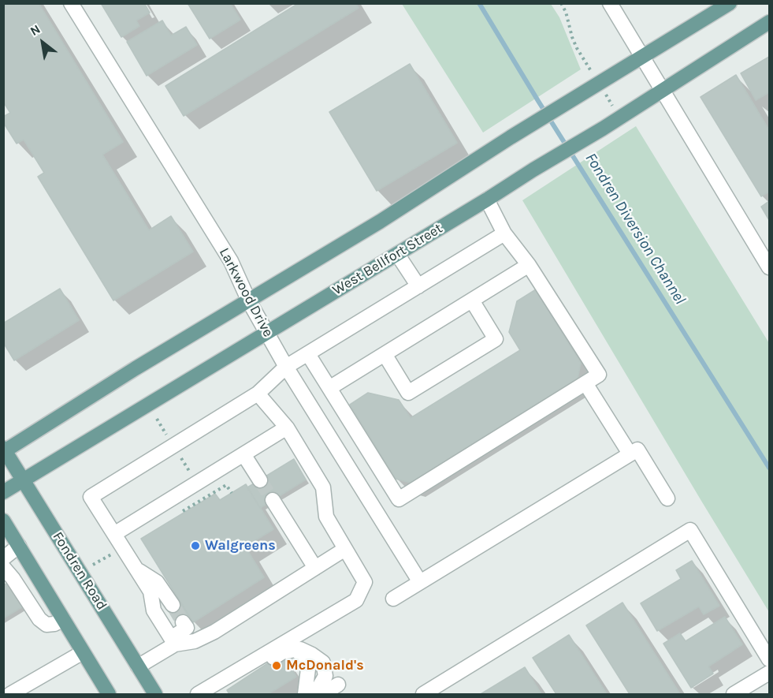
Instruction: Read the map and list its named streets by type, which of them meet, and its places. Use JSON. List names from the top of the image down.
{
  "streets": {
    "main road": ["West Bellfort Street", "Fondren Road"],
    "street": ["Larkwood Drive"]
  },
  "crossings": [
    ["West Bellfort Street", "Larkwood Drive"],
    ["West Bellfort Street", "Fondren Road"]
  ],
  "water": ["Fondren Diversion Channel"],
  "places": ["Walgreens", "McDonald's"],
  "north": "top left"
}
